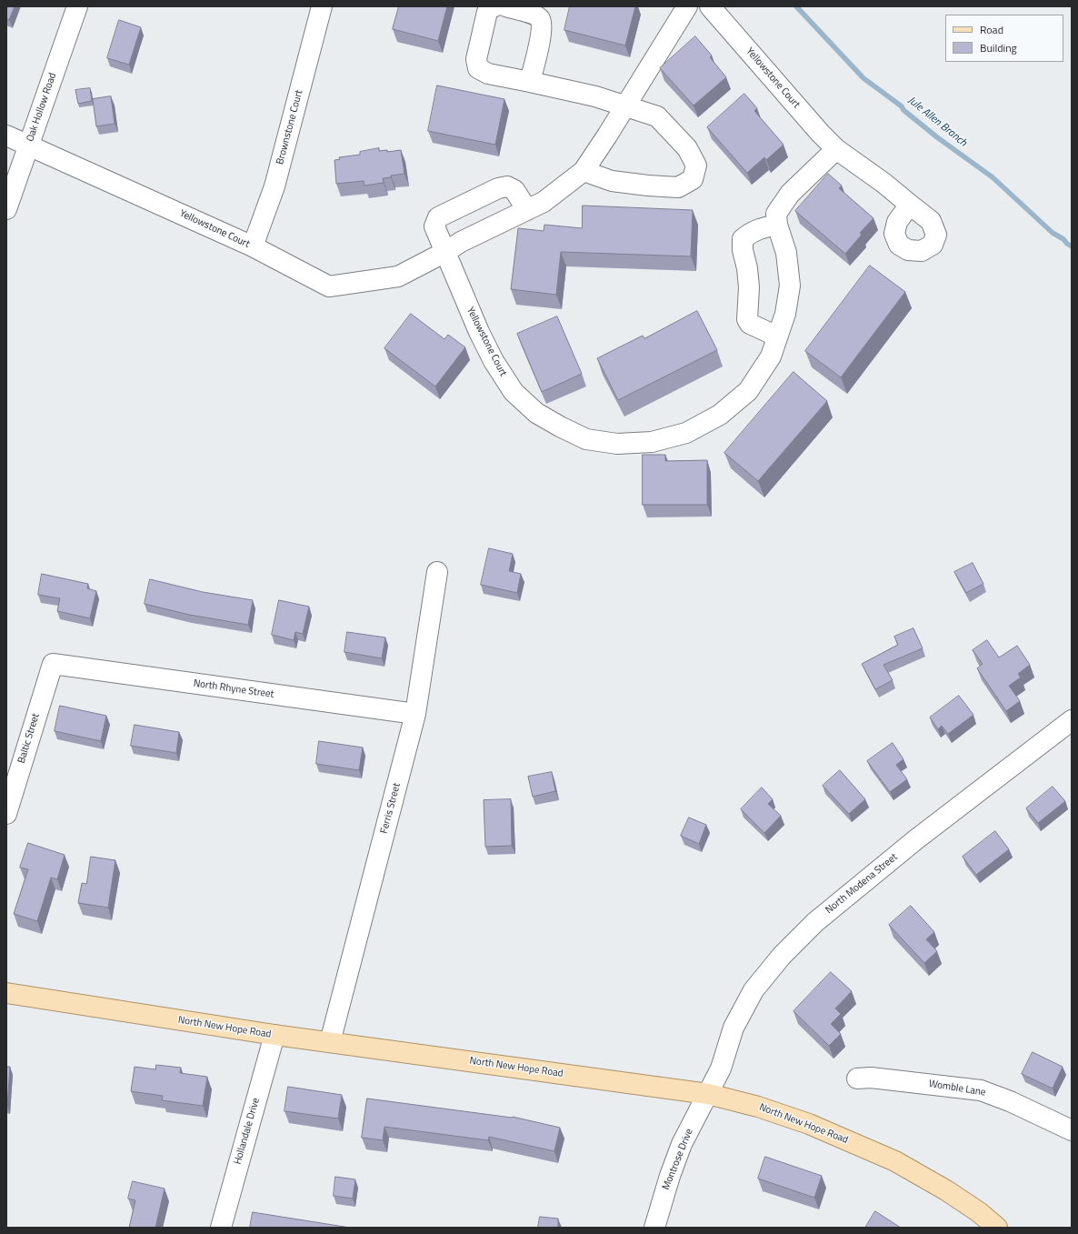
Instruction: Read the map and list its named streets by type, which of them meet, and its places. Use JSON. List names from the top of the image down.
{
  "streets": {
    "main road": ["North New Hope Road"],
    "street": [
      "Yellowstone Court",
      "Oak Hollow Road",
      "Brownstone Court",
      "North Rhyne Street",
      "Baltic Street",
      "Ferris Street",
      "North Modena Street",
      "Womble Lane",
      "Hollandale Drive",
      "Montrose Drive"
    ]
  },
  "crossings": [
    ["Yellowstone Court", "Oak Hollow Road"],
    ["Yellowstone Court", "Brownstone Court"],
    ["North Rhyne Street", "Baltic Street"],
    ["North Rhyne Street", "Ferris Street"],
    ["Ferris Street", "North New Hope Road"],
    ["North Modena Street", "North New Hope Road"],
    ["North Modena Street", "Montrose Drive"],
    ["North New Hope Road", "Hollandale Drive"],
    ["North New Hope Road", "Montrose Drive"]
  ],
  "water": ["Jule Allen Branch"],
  "legend": ["Road", "Building"]
}
